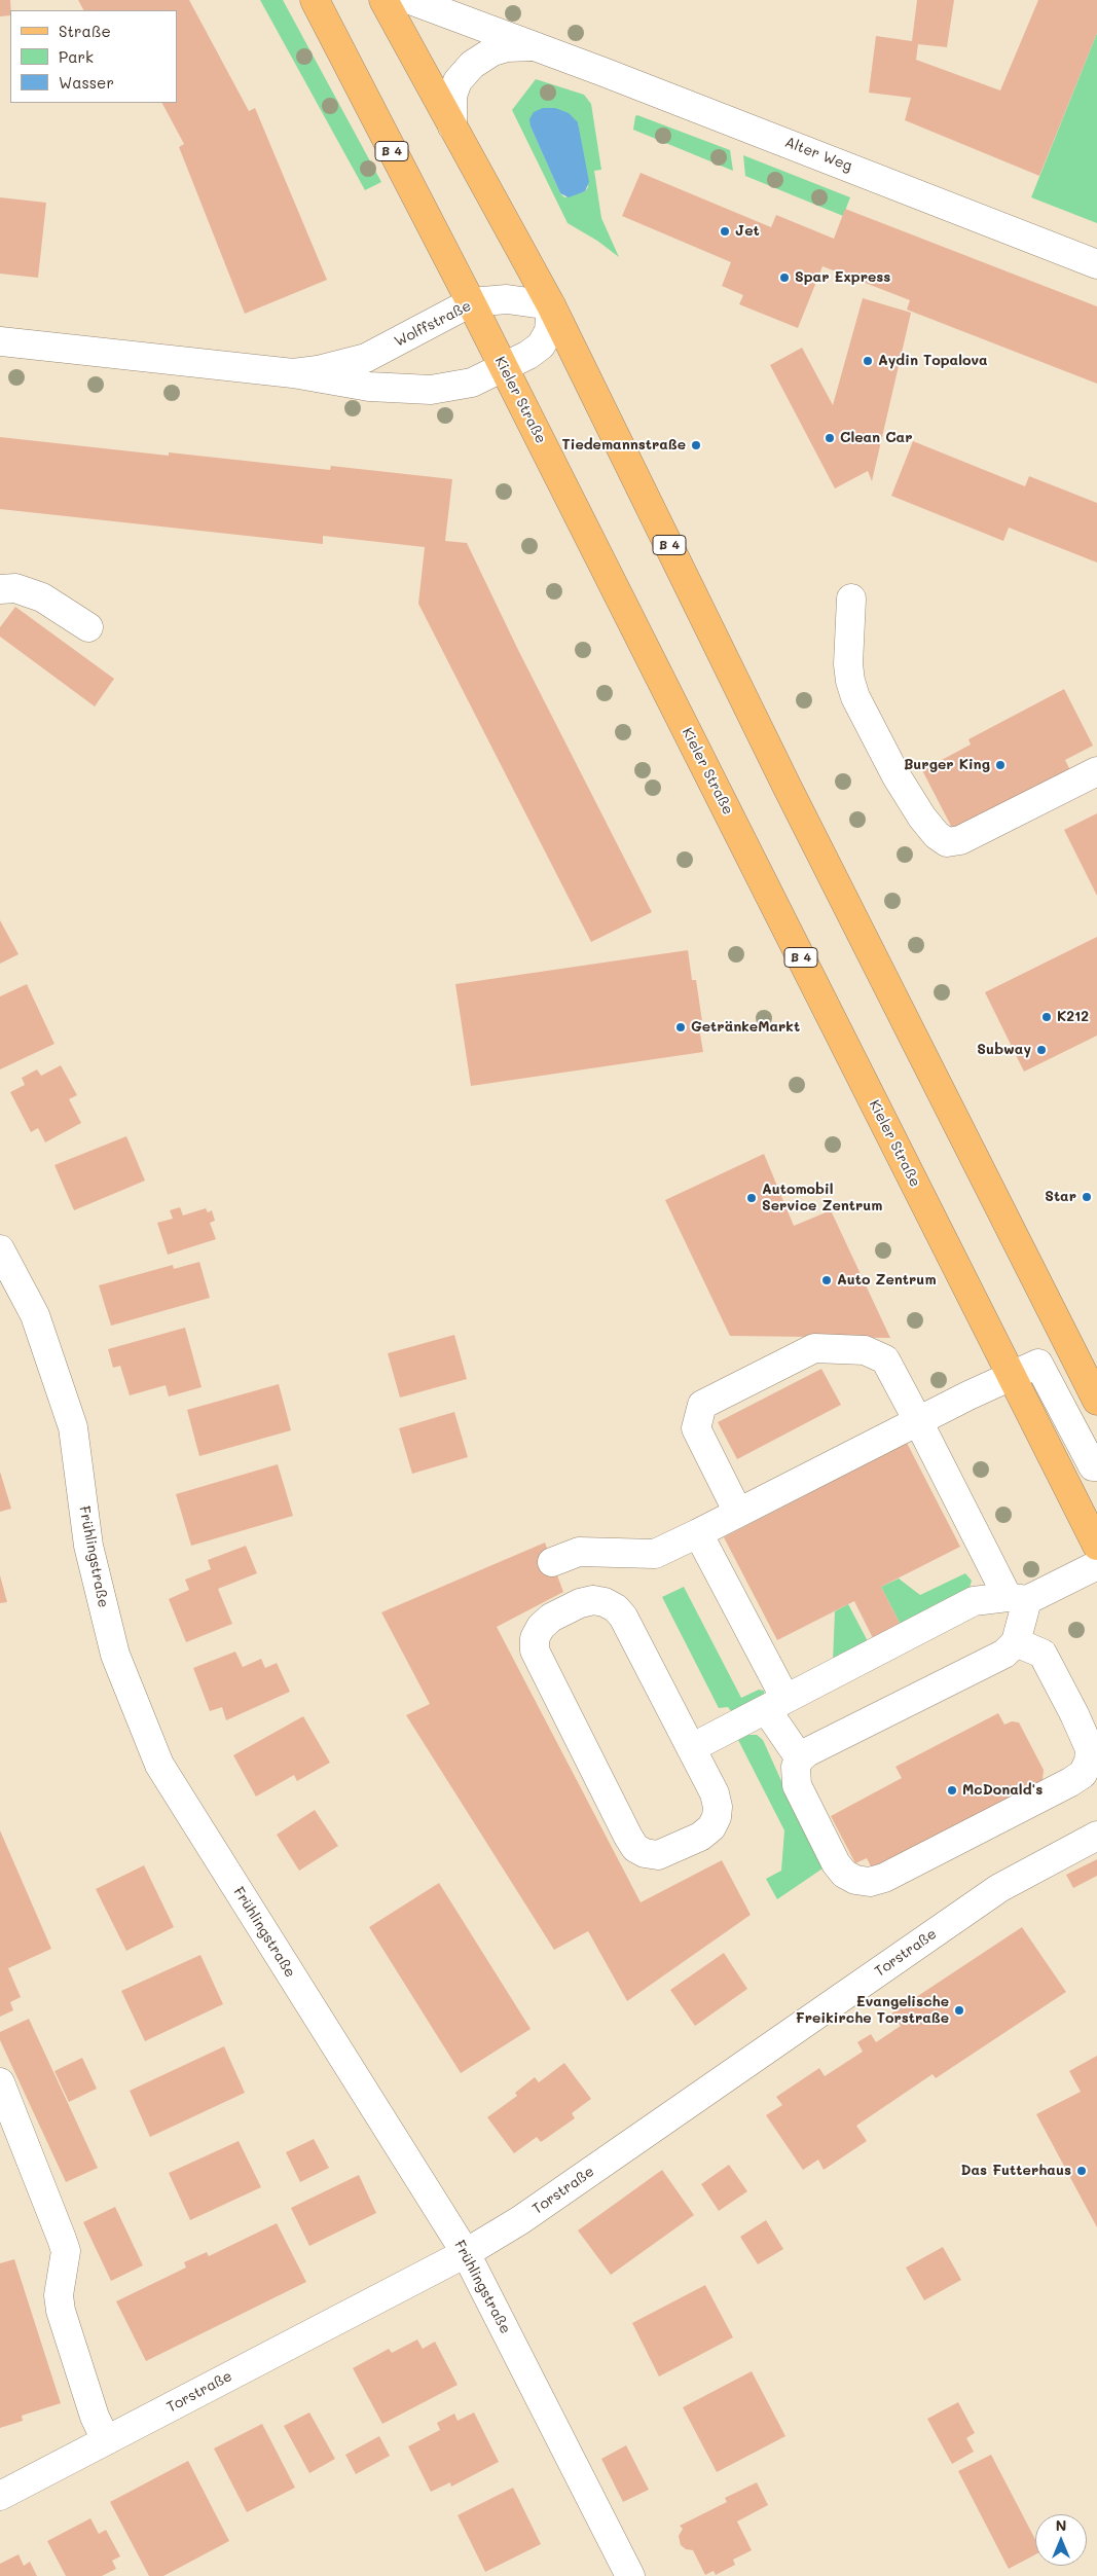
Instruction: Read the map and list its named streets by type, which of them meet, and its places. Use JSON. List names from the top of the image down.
{
  "streets": {
    "main road": ["B 4", "Kieler Straße"],
    "street": [
      "Alter Weg",
      "Wolffstraße",
      "Frühlingstraße",
      "Torstraße"
    ]
  },
  "crossings": [
    ["B 4", "Alter Weg"],
    ["B 4", "Wolffstraße"],
    ["Wolffstraße", "Kieler Straße"],
    ["Frühlingstraße", "Torstraße"]
  ],
  "places": [
    "Jet",
    "Spar Express",
    "Aydin Topalova",
    "Clean Car",
    "Tiedemannstraße",
    "Burger King",
    "K212",
    "GetränkeMarkt",
    "Subway",
    "Star",
    "Automobil Service Zentrum",
    "Auto Zentrum",
    "McDonald's",
    "Evangelische Freikirche Torstraße",
    "Das Futterhaus"
  ],
  "legend": ["Straße", "Park", "Wasser"],
  "north": "top"
}
